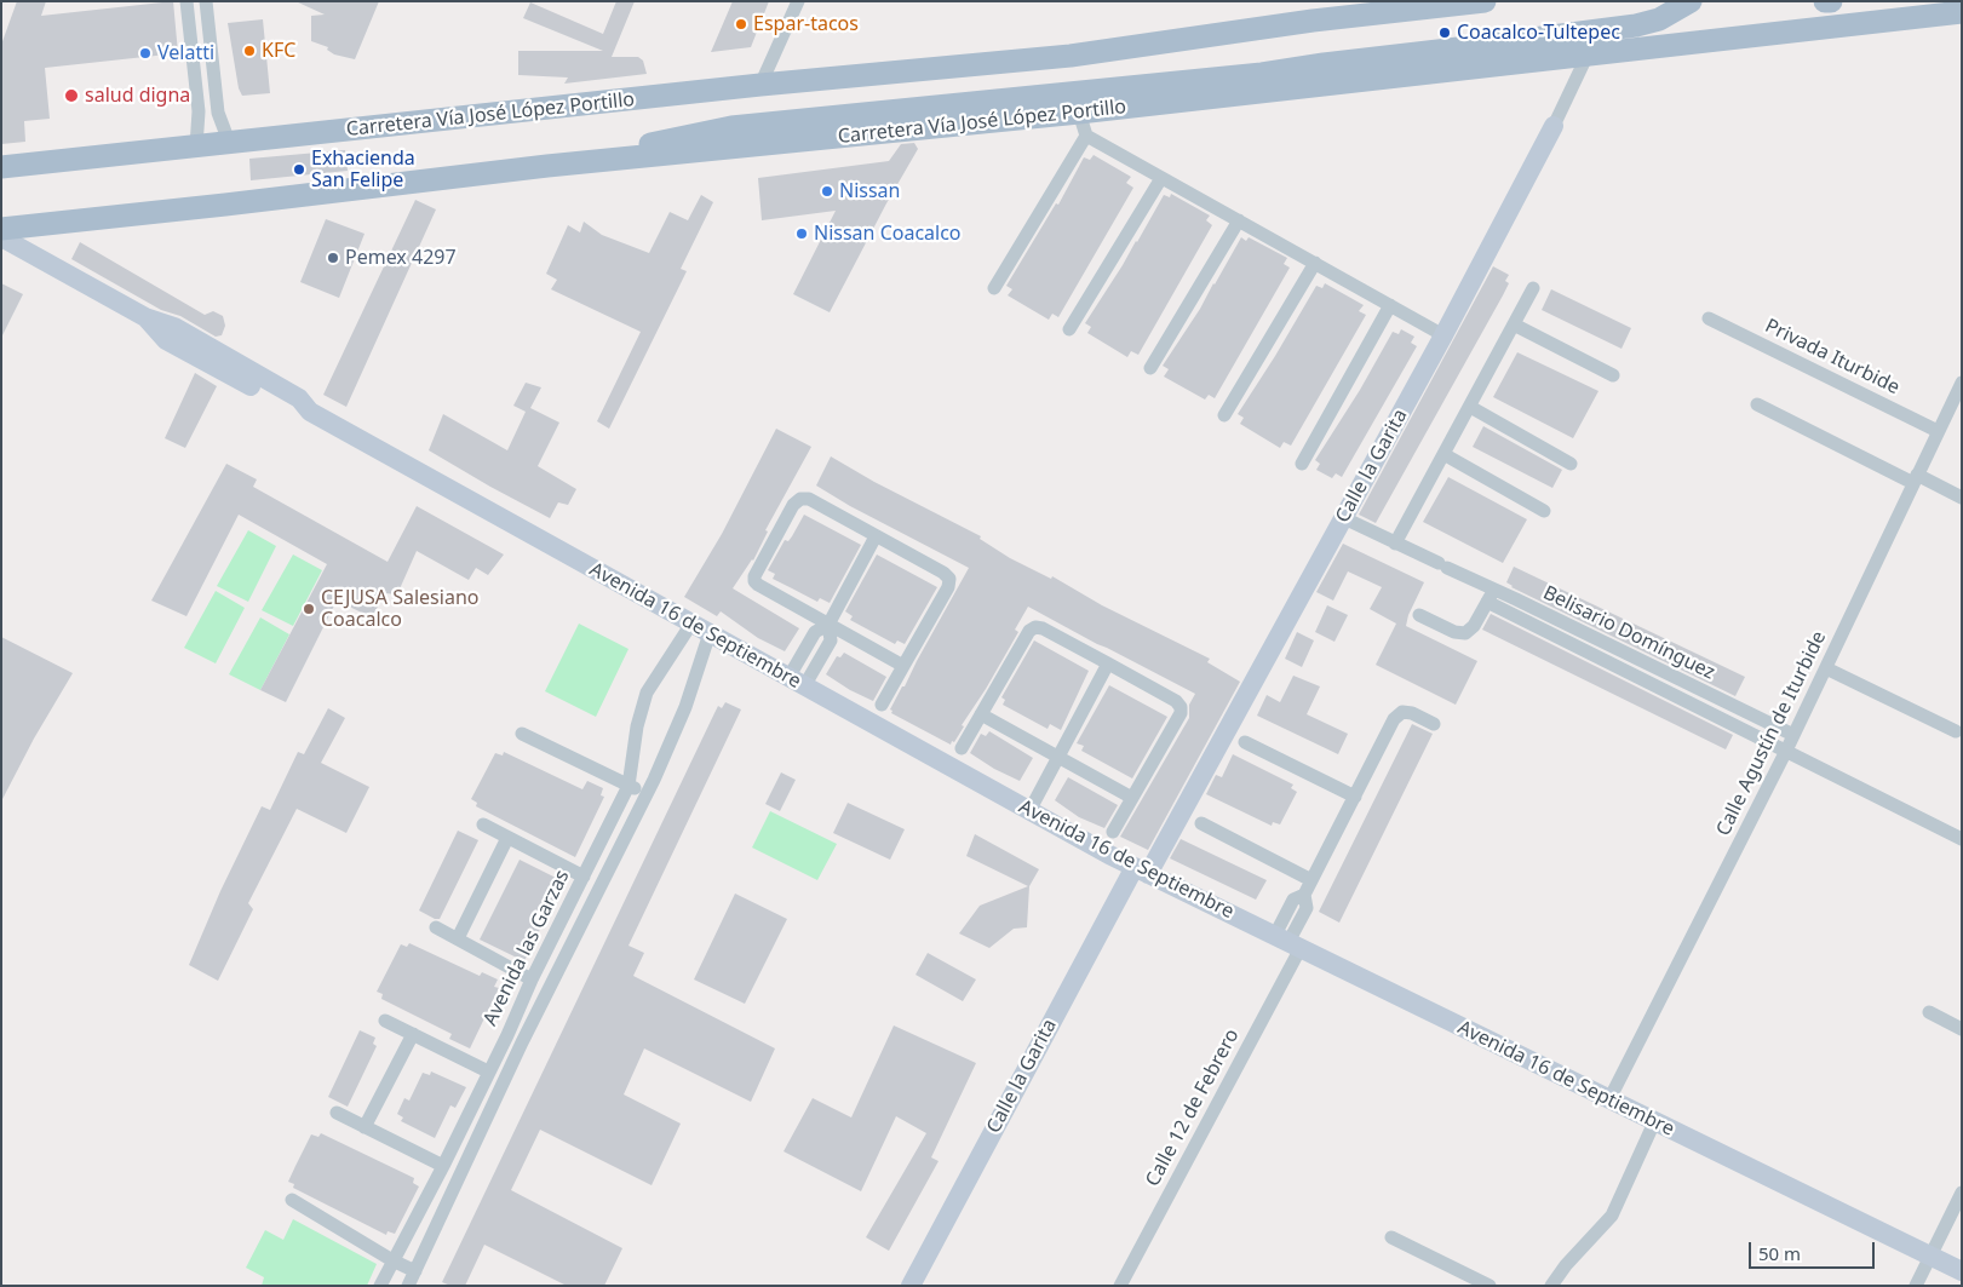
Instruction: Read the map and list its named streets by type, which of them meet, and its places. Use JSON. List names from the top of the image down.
{
  "streets": {
    "main road": ["Carretera Vía José López Portillo", "Calle la Garita", "Avenida 16 de Septiembre"],
    "street": [
      "Privada Iturbide",
      "Belisario Domínguez",
      "Calle Agustín de Iturbide",
      "Avenida las Garzas",
      "Calle 12 de Febrero"
    ]
  },
  "crossings": [
    ["Carretera Vía José López Portillo", "Calle la Garita"],
    ["Privada Iturbide", "Calle Agustín de Iturbide"],
    ["Calle la Garita", "Avenida 16 de Septiembre"],
    ["Calle la Garita", "Belisario Domínguez"],
    ["Avenida 16 de Septiembre", "Calle Agustín de Iturbide"],
    ["Avenida 16 de Septiembre", "Avenida las Garzas"],
    ["Avenida 16 de Septiembre", "Calle 12 de Febrero"],
    ["Belisario Domínguez", "Calle Agustín de Iturbide"]
  ],
  "places": [
    "Espar-tacos",
    "Coacalco-Tultepec",
    "KFC",
    "Velatti",
    "salud digna",
    "Exhacienda San Felipe",
    "Nissan",
    "Nissan Coacalco",
    "Pemex 4297",
    "CEJUSA Salesiano Coacalco"
  ],
  "scale_bar": "50 m"
}
